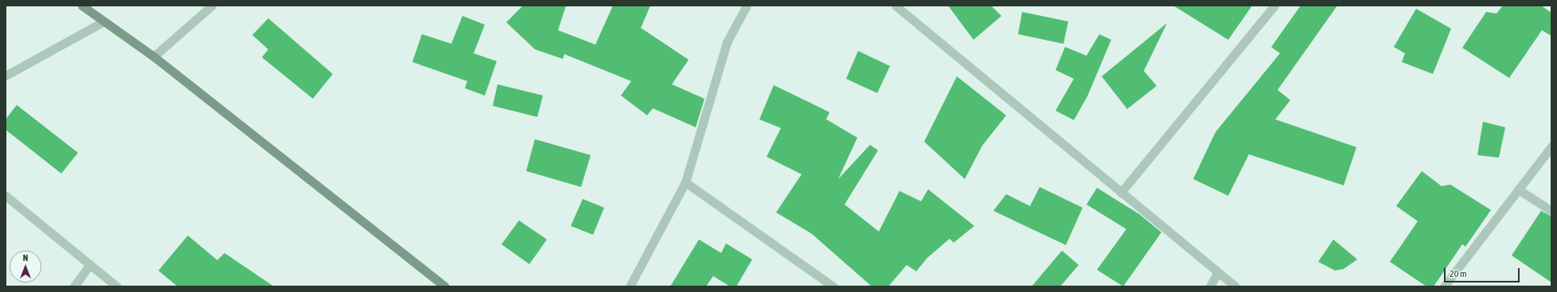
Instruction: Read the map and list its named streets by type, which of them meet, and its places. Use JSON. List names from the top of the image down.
{
  "scale_bar": "20 m",
  "north": "top"
}
